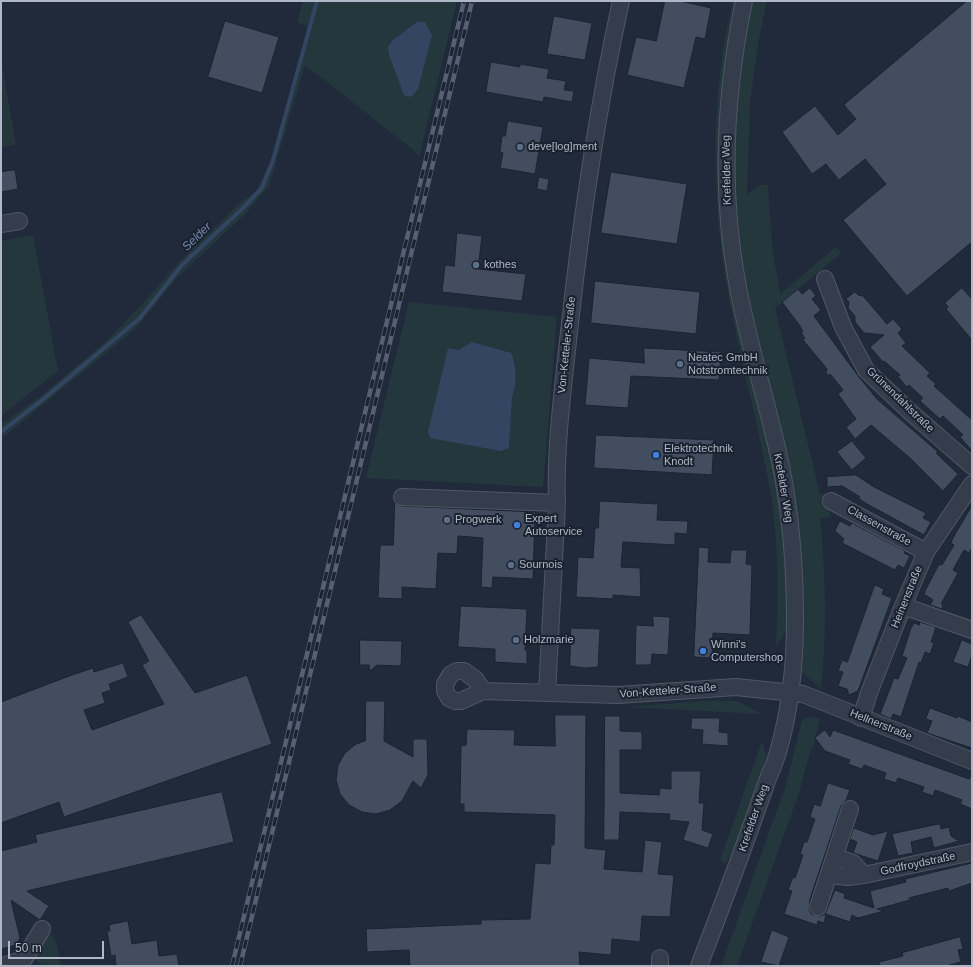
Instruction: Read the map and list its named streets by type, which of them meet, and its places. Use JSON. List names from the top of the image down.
{
  "streets": {
    "street": [
      "Krefelder Weg",
      "Von-Ketteler-Straße",
      "Grünendahlstraße",
      "Classenstraße",
      "Heinenstraße",
      "Hellnerstraße",
      "Godfroydstraße"
    ]
  },
  "crossings": [
    ["Krefelder Weg", "Von-Ketteler-Straße"],
    ["Krefelder Weg", "Hellnerstraße"],
    ["Von-Ketteler-Straße", "Hellnerstraße"],
    ["Classenstraße", "Heinenstraße"],
    ["Heinenstraße", "Hellnerstraße"]
  ],
  "water": ["Selder"],
  "places": [
    "deve[log]ment",
    "kothes",
    "Neatec GmbH Notstromtechnik",
    "Elektrotechnik Knodt",
    "Progwerk",
    "Expert Autoservice",
    "Sournois",
    "Holzmarie",
    "Winni's Computershop"
  ],
  "scale_bar": "50 m"
}
